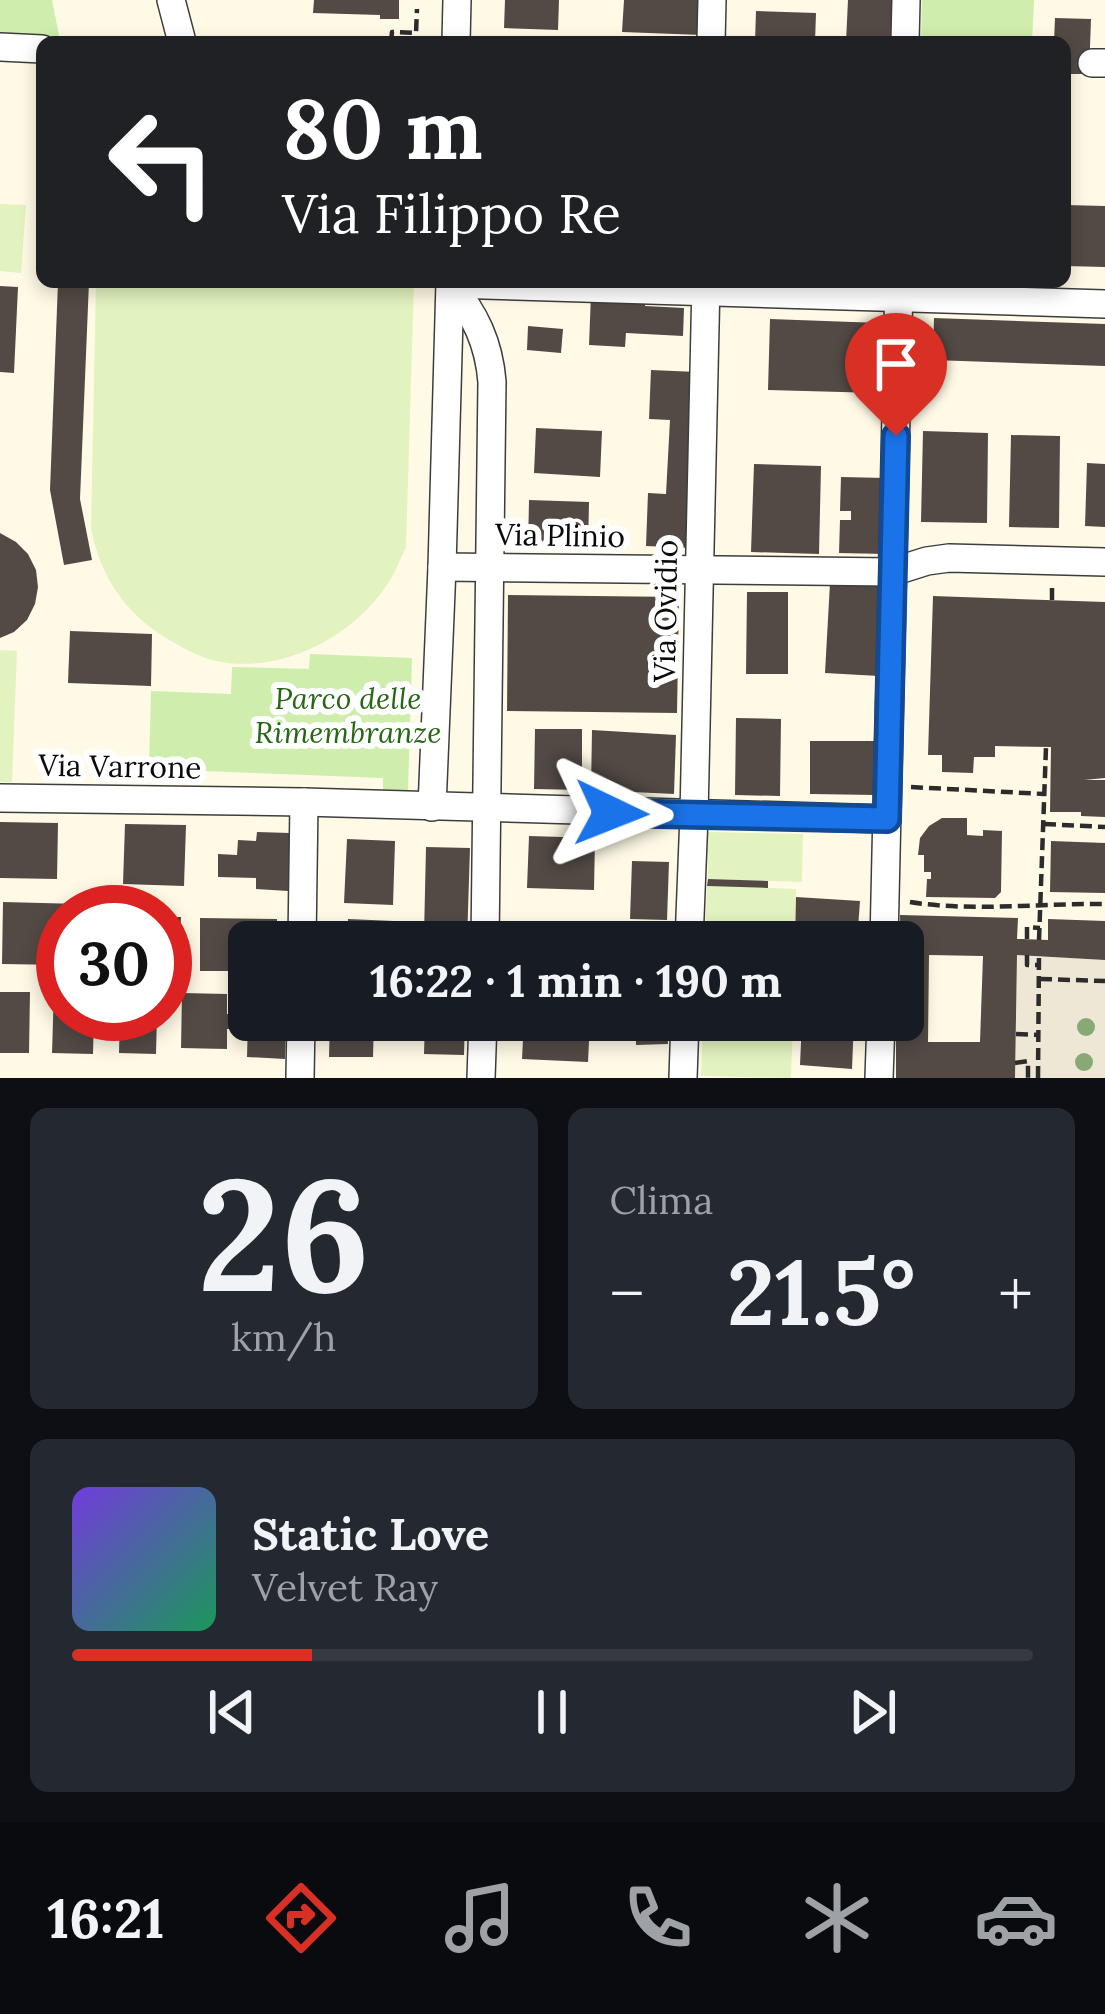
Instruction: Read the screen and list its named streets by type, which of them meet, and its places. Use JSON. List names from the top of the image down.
{
  "streets": {
    "street": ["Via Plinio", "Via Ovidio", "Via Varrone"]
  },
  "crossings": [
    ["Via Plinio", "Via Ovidio"],
    ["Via Ovidio", "Via Varrone"]
  ],
  "parks": ["Parco delle Rimembranze"],
  "page": {
    "turn": ["80 m", "Via Filippo Re"],
    "limit": "30",
    "trip": "16:22 · 1 min · 190 m",
    "tile": [
      ["26", "km/h"],
      "Clima"
    ],
    "heat": ["−", "21.5°", "+"],
    "song": ["Static Love", "Velvet Ray"],
    "tabs": "16:21"
  }
}
